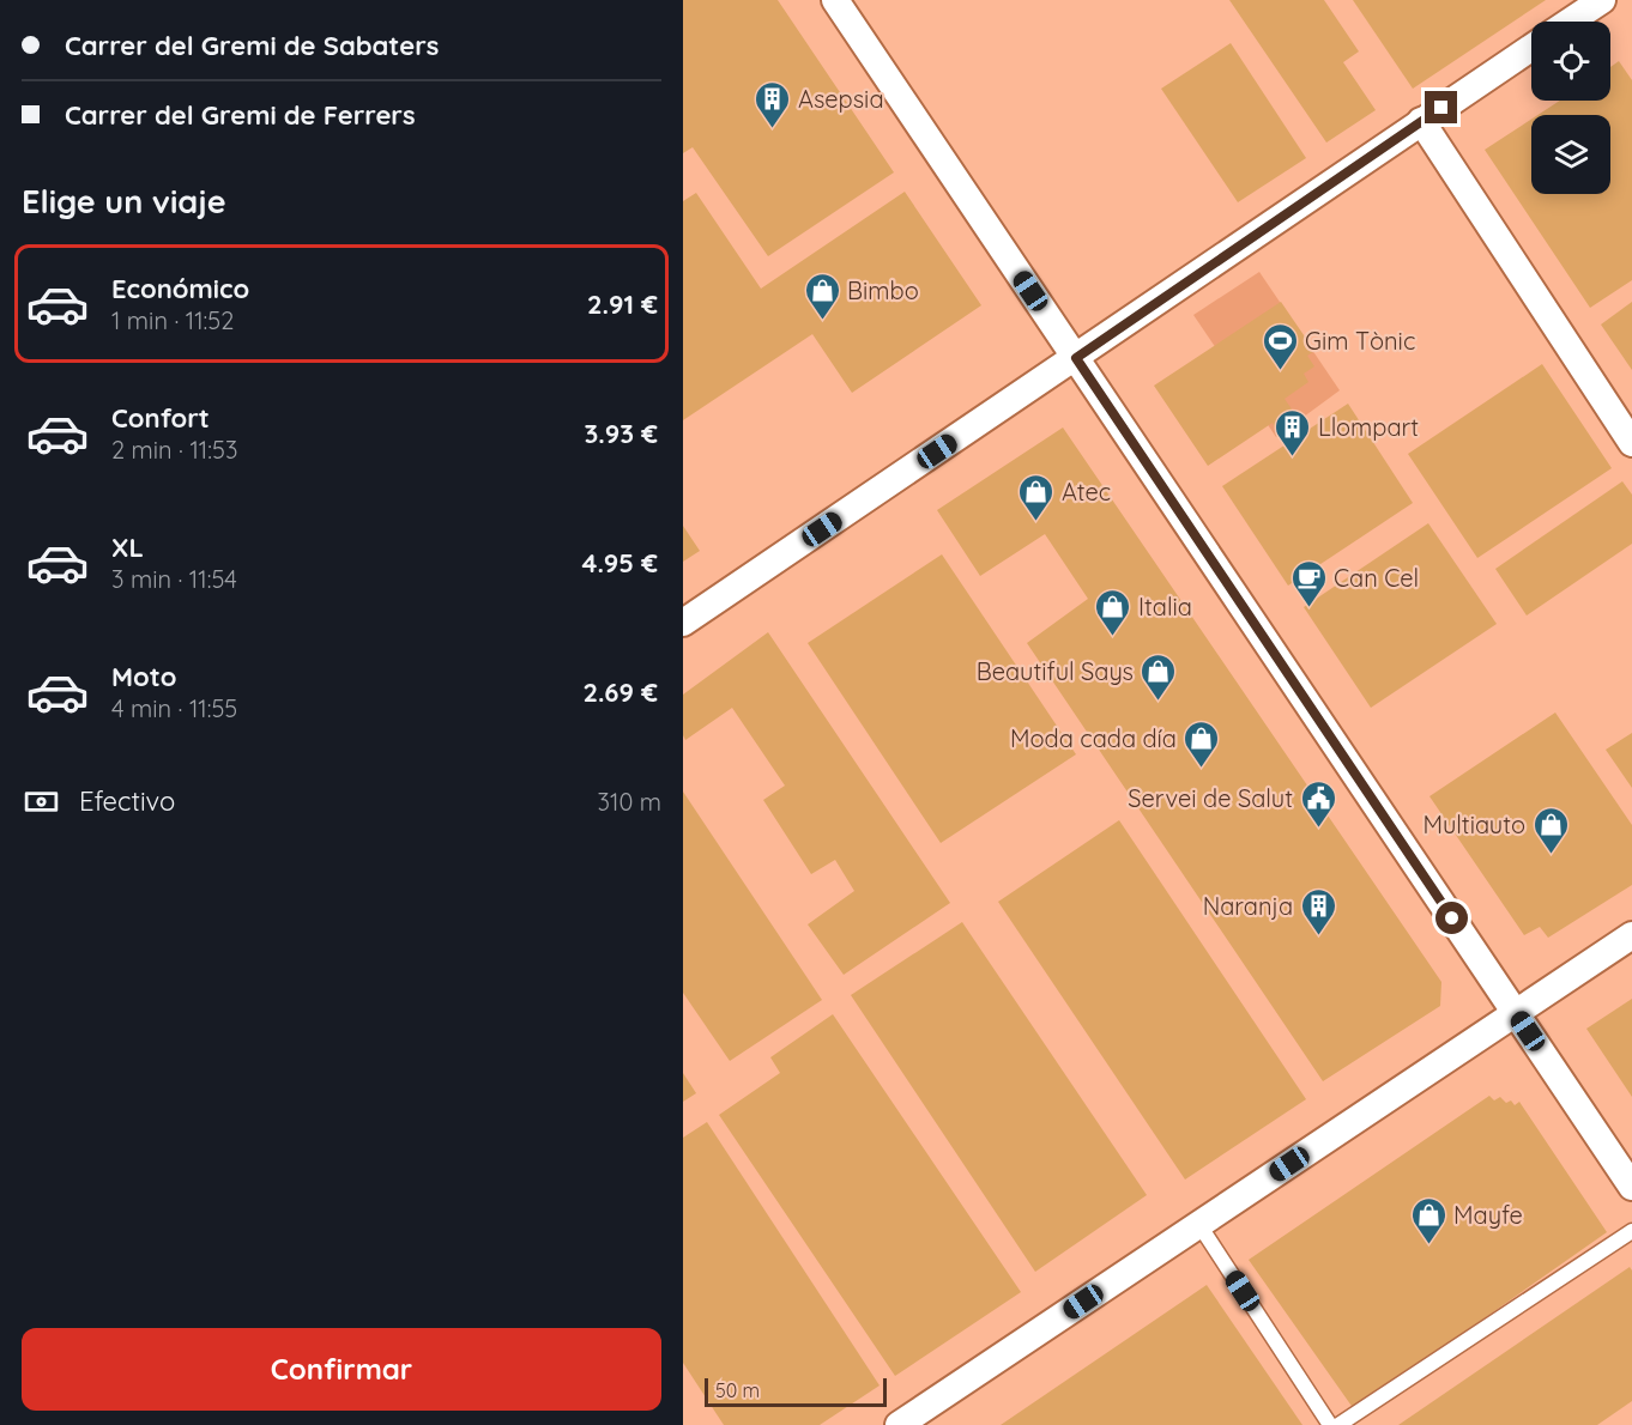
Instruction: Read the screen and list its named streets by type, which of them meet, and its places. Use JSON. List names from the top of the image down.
{
  "places": {
    "building": ["Asepsia", "Llompart", "Naranja"],
    "shop": [
      "Bimbo",
      "Atec",
      "Italia",
      "Beautiful Says",
      "Moda cada día",
      "Multiauto",
      "Mayfe"
    ],
    "sports": ["Gim Tònic"],
    "cafe": ["Can Cel"],
    "public building": ["Servei de Salut"]
  },
  "scale_bar": "50 m",
  "page": {
    "banner": ["Carrer del Gremi de Sabaters", "Carrer del Gremi de Ferrers"],
    "heading": "Elige un viaje",
    "list": [
      {
        "name": "Económico",
        "note": "1 min · 11:52",
        "value": "2.91 €"
      },
      {
        "name": "Confort",
        "note": "2 min · 11:53",
        "value": "3.93 €"
      },
      {
        "name": "XL",
        "note": "3 min · 11:54",
        "value": "4.95 €"
      },
      {
        "name": "Moto",
        "note": "4 min · 11:55",
        "value": "2.69 €"
      }
    ],
    "pay": ["Efectivo", "310 m"],
    "buttons": "Confirmar",
    "scale": "50 m"
  }
}
